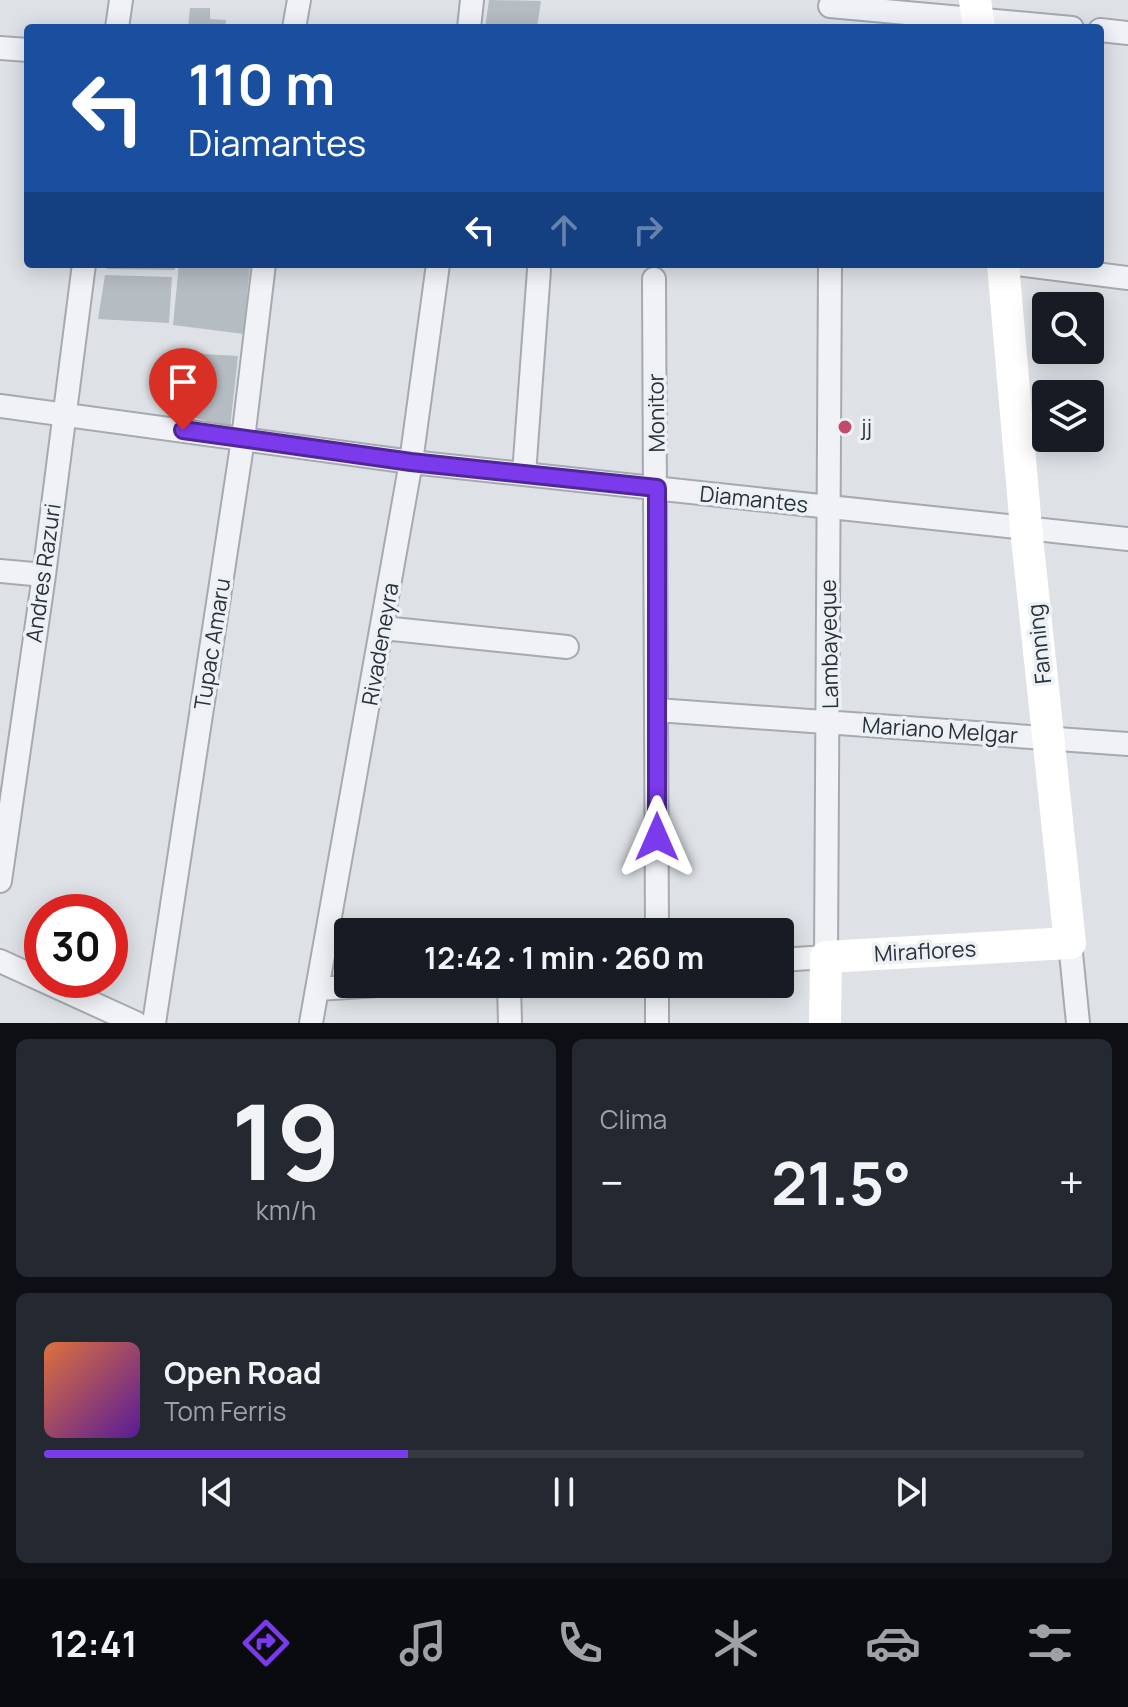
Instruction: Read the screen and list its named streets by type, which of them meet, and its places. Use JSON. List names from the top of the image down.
{
  "streets": {
    "street": [
      "Monitor",
      "Diamantes",
      "Andres Razuri",
      "Tupac Amaru",
      "Rivadeneyra",
      "Lambayeque",
      "Fanning",
      "Mariano Melgar",
      "Miraflores"
    ]
  },
  "crossings": [
    ["Monitor", "Diamantes"],
    ["Monitor", "Mariano Melgar"],
    ["Diamantes", "Andres Razuri"],
    ["Diamantes", "Tupac Amaru"],
    ["Diamantes", "Rivadeneyra"],
    ["Diamantes", "Lambayeque"],
    ["Diamantes", "Fanning"],
    ["Lambayeque", "Mariano Melgar"],
    ["Lambayeque", "Miraflores"],
    ["Fanning", "Mariano Melgar"],
    ["Fanning", "Miraflores"]
  ],
  "places": ["jj"],
  "page": {
    "turn": ["110 m", "Diamantes"],
    "limit": "30",
    "trip": "12:42 · 1 min · 260 m",
    "tile": [
      ["19", "km/h"],
      "Clima"
    ],
    "heat": ["−", "21.5°", "+"],
    "song": ["Open Road", "Tom Ferris"],
    "tabs": "12:41"
  }
}
